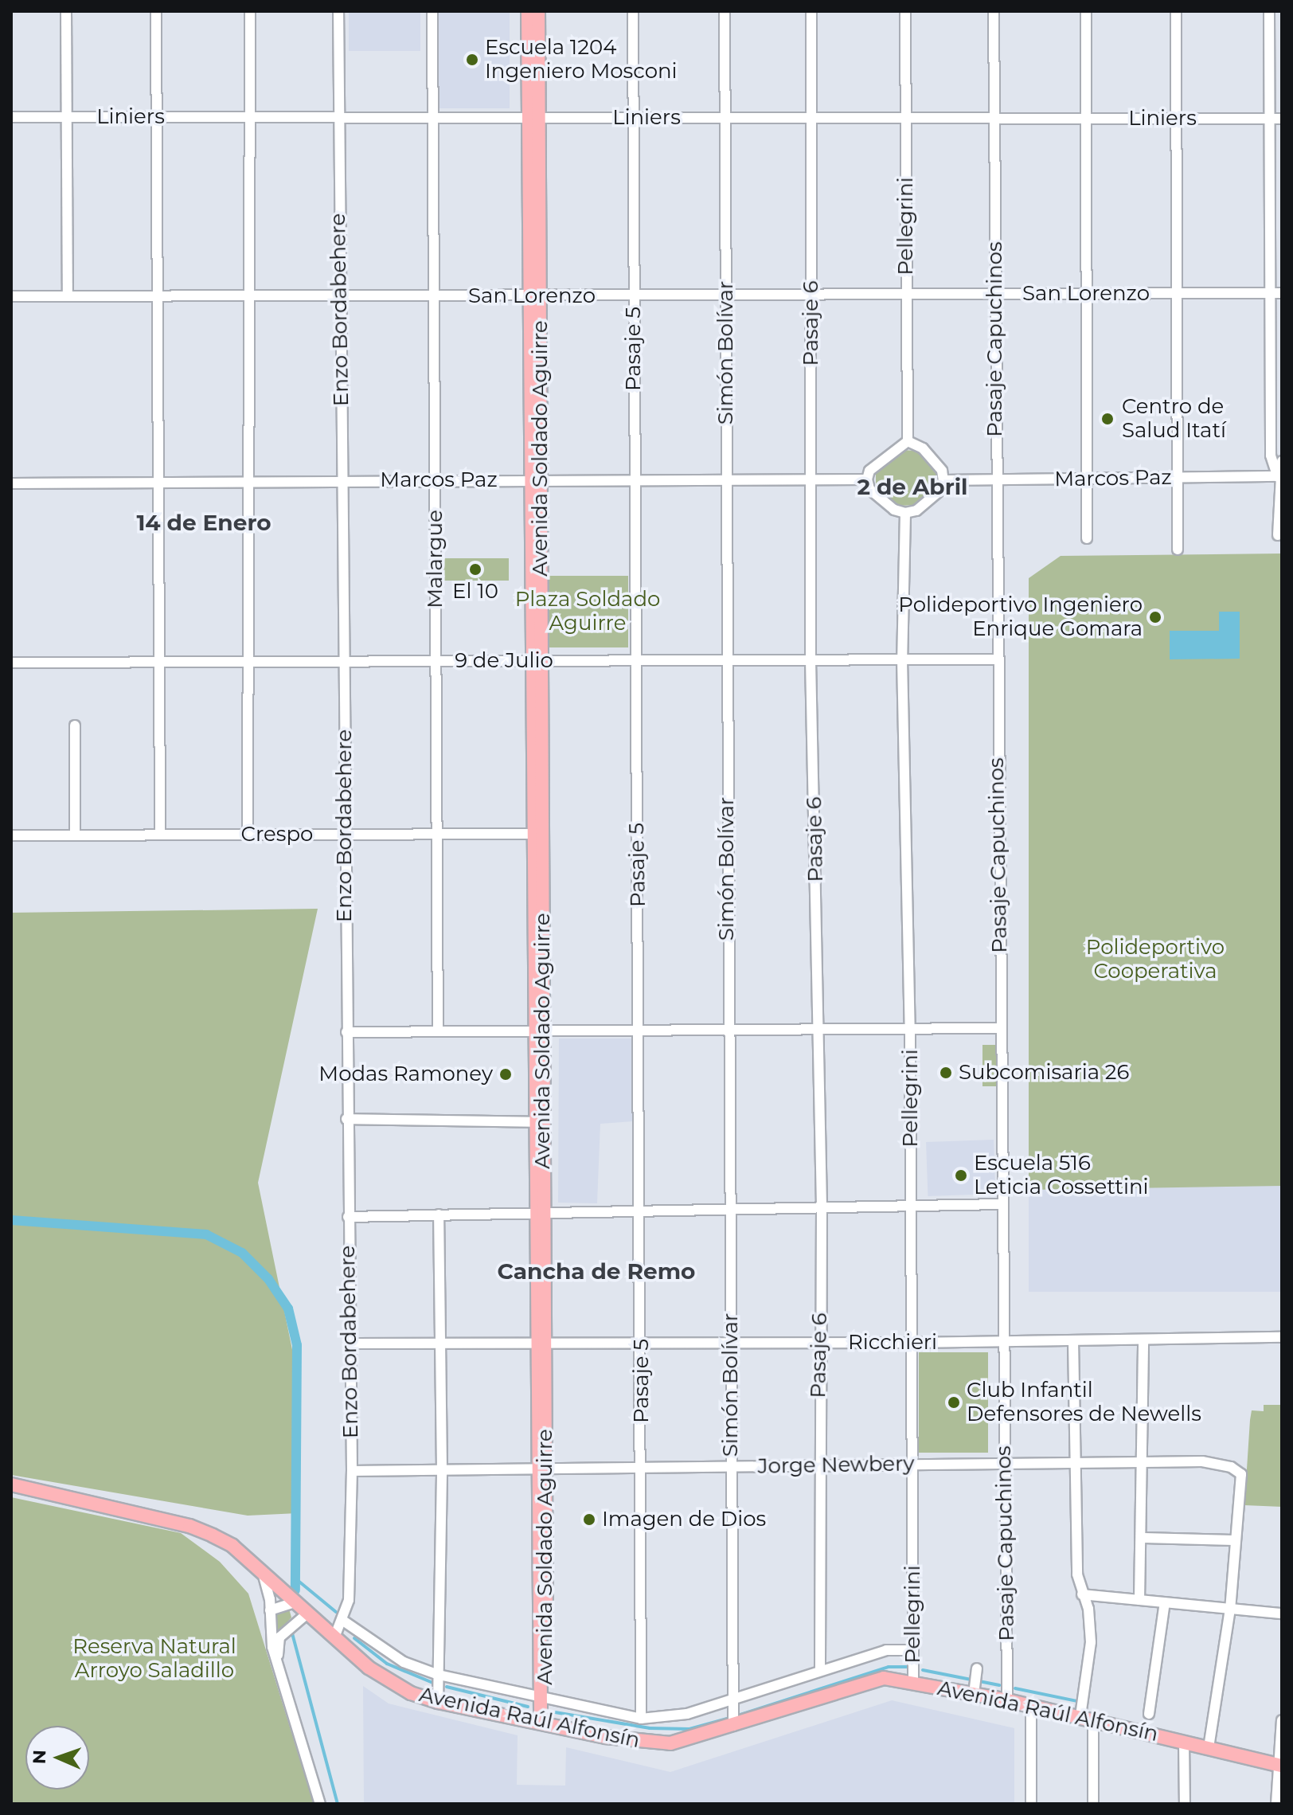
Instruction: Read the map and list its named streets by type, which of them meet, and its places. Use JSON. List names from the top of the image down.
{
  "streets": {
    "main road": ["Avenida Soldado Aguirre", "Avenida Raúl Alfonsín"],
    "street": [
      "Liniers",
      "Pellegrini",
      "San Lorenzo",
      "Enzo Bordabehere",
      "Pasaje 6",
      "Pasaje Capuchinos",
      "Pasaje 5",
      "Simón Bolívar",
      "Marcos Paz",
      "Malargue",
      "9 de Julio",
      "Crespo",
      "Ricchieri",
      "Jorge Newbery"
    ]
  },
  "crossings": [
    ["Liniers", "Pellegrini"],
    ["Liniers", "Enzo Bordabehere"],
    ["Liniers", "Pasaje 6"],
    ["Liniers", "Pasaje Capuchinos"],
    ["Liniers", "Pasaje 5"],
    ["Liniers", "Simón Bolívar"],
    ["Liniers", "Avenida Soldado Aguirre"],
    ["Liniers", "Malargue"],
    ["Pellegrini", "San Lorenzo"],
    ["Pellegrini", "Marcos Paz"],
    ["Pellegrini", "9 de Julio"],
    ["Pellegrini", "Ricchieri"],
    ["Pellegrini", "Jorge Newbery"],
    ["Pellegrini", "Avenida Raúl Alfonsín"],
    ["San Lorenzo", "Enzo Bordabehere"],
    ["San Lorenzo", "Pasaje 6"],
    ["San Lorenzo", "Pasaje Capuchinos"],
    ["San Lorenzo", "Pasaje 5"],
    ["San Lorenzo", "Simón Bolívar"],
    ["San Lorenzo", "Avenida Soldado Aguirre"],
    ["San Lorenzo", "Malargue"],
    ["Enzo Bordabehere", "Marcos Paz"],
    ["Enzo Bordabehere", "9 de Julio"],
    ["Enzo Bordabehere", "Crespo"],
    ["Enzo Bordabehere", "Ricchieri"],
    ["Enzo Bordabehere", "Jorge Newbery"],
    ["Enzo Bordabehere", "Avenida Raúl Alfonsín"],
    ["Pasaje 6", "Marcos Paz"],
    ["Pasaje 6", "9 de Julio"],
    ["Pasaje 6", "Ricchieri"],
    ["Pasaje 6", "Jorge Newbery"],
    ["Pasaje Capuchinos", "Marcos Paz"],
    ["Pasaje Capuchinos", "9 de Julio"],
    ["Pasaje Capuchinos", "Ricchieri"],
    ["Pasaje Capuchinos", "Jorge Newbery"],
    ["Pasaje Capuchinos", "Avenida Raúl Alfonsín"],
    ["Pasaje 5", "Marcos Paz"],
    ["Pasaje 5", "9 de Julio"],
    ["Pasaje 5", "Ricchieri"],
    ["Pasaje 5", "Jorge Newbery"],
    ["Simón Bolívar", "Marcos Paz"],
    ["Simón Bolívar", "9 de Julio"],
    ["Simón Bolívar", "Ricchieri"],
    ["Simón Bolívar", "Jorge Newbery"],
    ["Simón Bolívar", "Avenida Raúl Alfonsín"],
    ["Avenida Soldado Aguirre", "Marcos Paz"],
    ["Avenida Soldado Aguirre", "9 de Julio"],
    ["Avenida Soldado Aguirre", "Crespo"],
    ["Avenida Soldado Aguirre", "Ricchieri"],
    ["Avenida Soldado Aguirre", "Jorge Newbery"],
    ["Avenida Soldado Aguirre", "Avenida Raúl Alfonsín"],
    ["Marcos Paz", "Malargue"],
    ["Malargue", "9 de Julio"],
    ["Malargue", "Crespo"]
  ],
  "districts": ["2 de Abril", "14 de Enero", "Cancha de Remo"],
  "parks": ["Plaza Soldado Aguirre", "Polideportivo Cooperativa", "Reserva Natural Arroyo Saladillo"],
  "places": [
    "Escuela 1204 Ingeniero Mosconi",
    "Centro de Salud Itatí",
    "El 10",
    "Polideportivo Ingeniero Enrique Gomara",
    "Subcomisaria 26",
    "Modas Ramoney",
    "Escuela 516 Leticia Cossettini",
    "Club Infantil Defensores de Newells",
    "Imagen de Dios"
  ],
  "north": "left"
}
